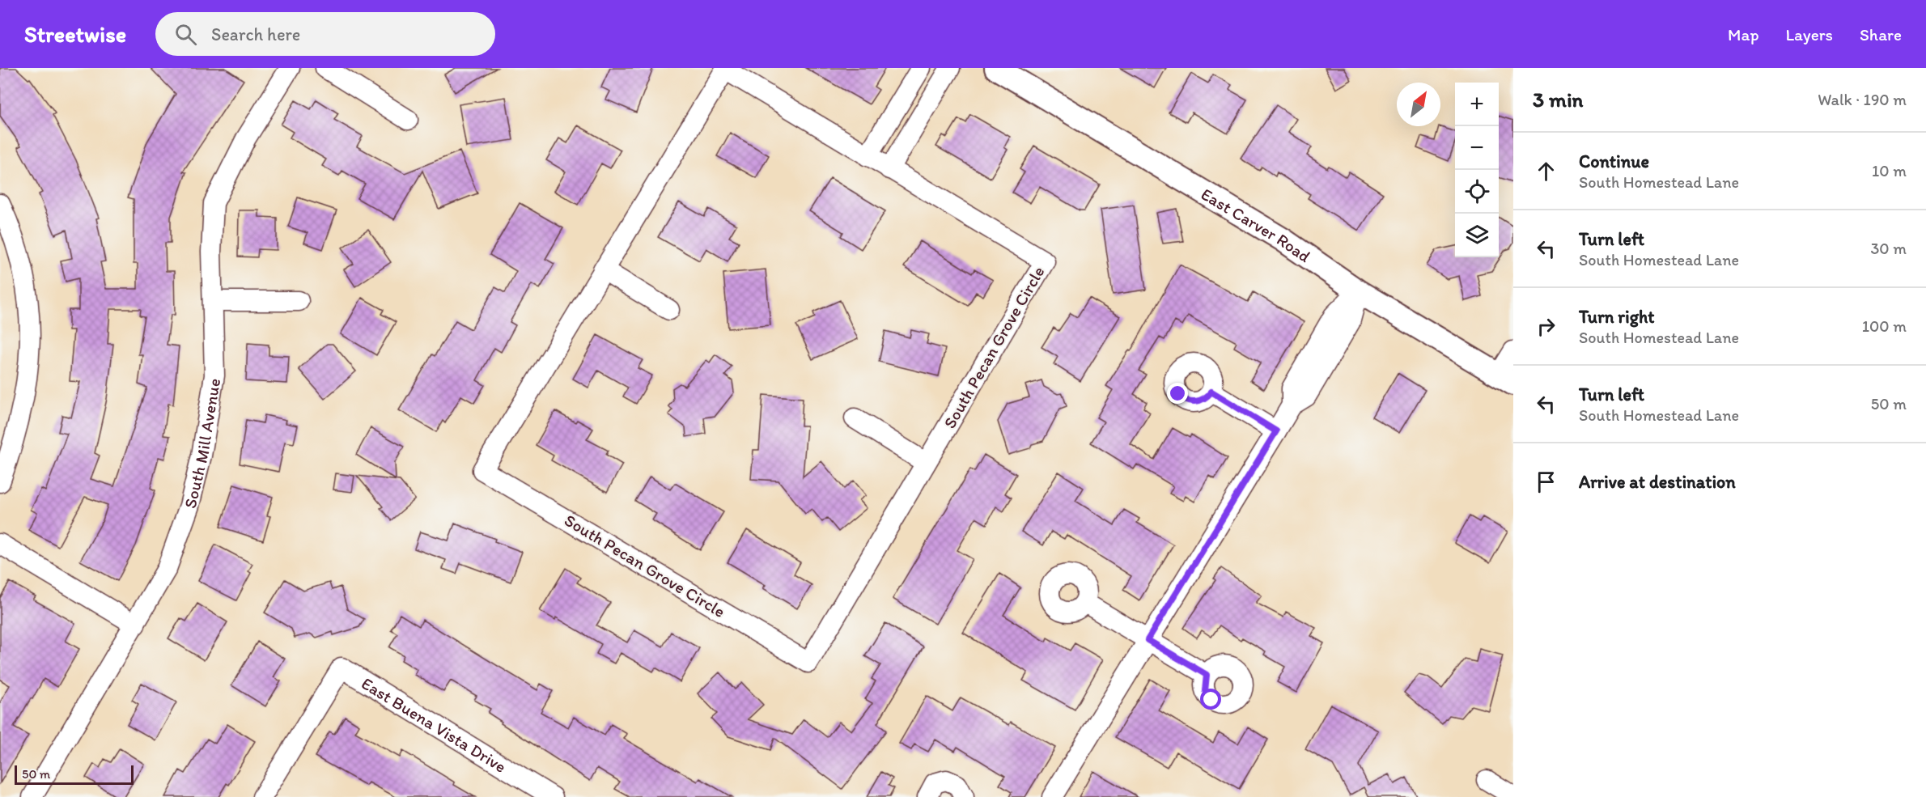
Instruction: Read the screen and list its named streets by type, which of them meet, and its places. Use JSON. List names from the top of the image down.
{
  "streets": {
    "street": [
      "East Carver Road",
      "South Pecan Grove Circle",
      "South Mill Avenue",
      "East Buena Vista Drive"
    ]
  },
  "scale_bar": "50 m",
  "north": "top right",
  "page": {
    "header": "Streetwise",
    "search": "Search here",
    "nav": ["Map", "Layers", "Share"],
    "heading": ["3 min", "Walk · 190 m"],
    "map_buttons": ["+", "−"],
    "list": [
      ["Continue", "South Homestead Lane", "10 m"],
      ["Turn left", "South Homestead Lane", "30 m"],
      ["Turn right", "South Homestead Lane", "100 m"],
      ["Turn left", "South Homestead Lane", "50 m"],
      "Arrive at destination"
    ],
    "scale": "50 m"
  }
}
